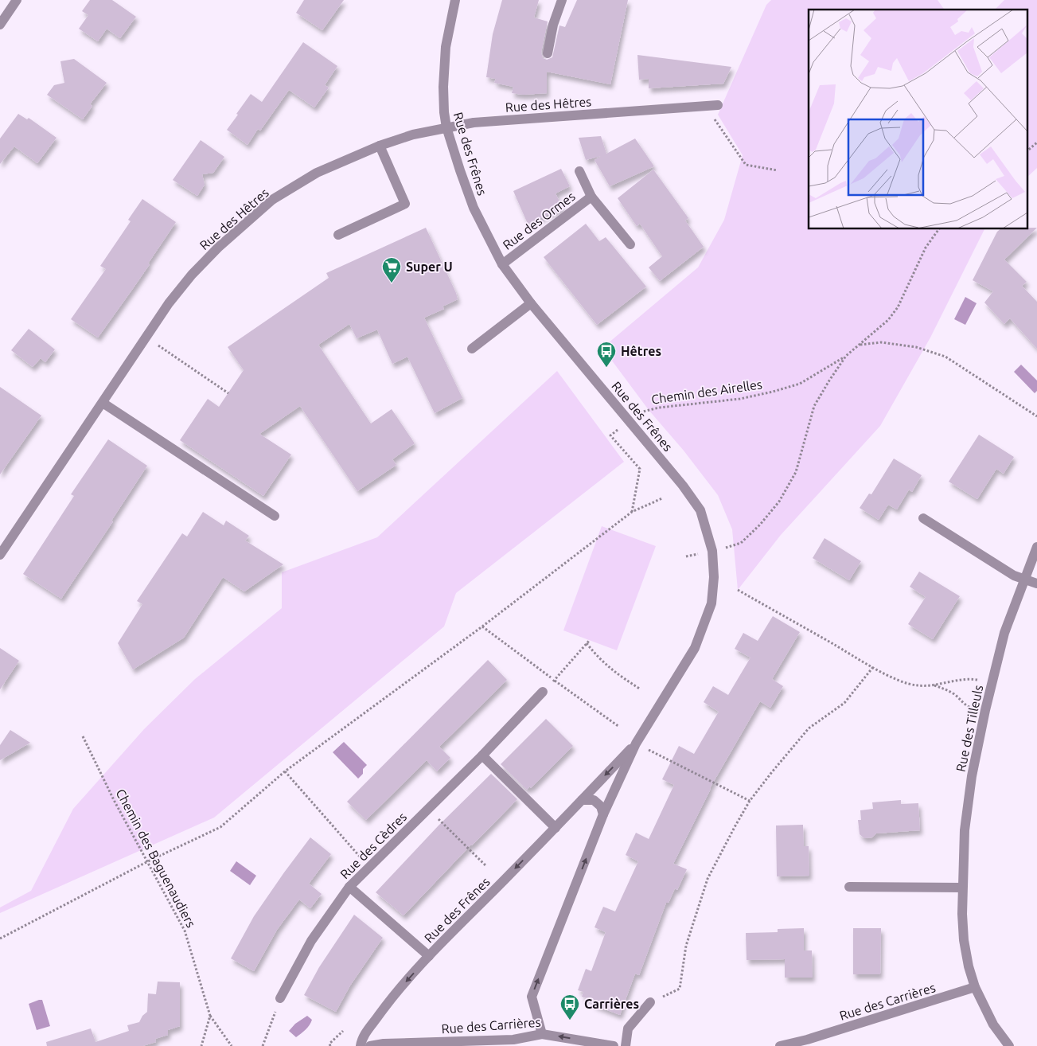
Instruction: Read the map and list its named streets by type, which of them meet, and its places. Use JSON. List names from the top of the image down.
{
  "streets": {
    "street": [
      "Rue des Hêtres",
      "Rue des Frênes",
      "Rue des Ormes",
      "Rue des Tilleuls",
      "Rue des Cèdres",
      "Rue des Carrières"
    ],
    "path": ["Chemin des Airelles", "Chemin des Baguenaudiers"]
  },
  "crossings": [
    ["Rue des Hêtres", "Rue des Frênes"],
    ["Rue des Frênes", "Rue des Ormes"],
    ["Rue des Frênes", "Chemin des Airelles"],
    ["Rue des Frênes", "Rue des Carrières"],
    ["Rue des Tilleuls", "Rue des Carrières"]
  ],
  "places": {
    "supermarket": ["Super U"],
    "bus stop": ["Hêtres", "Carrières"]
  }
}
